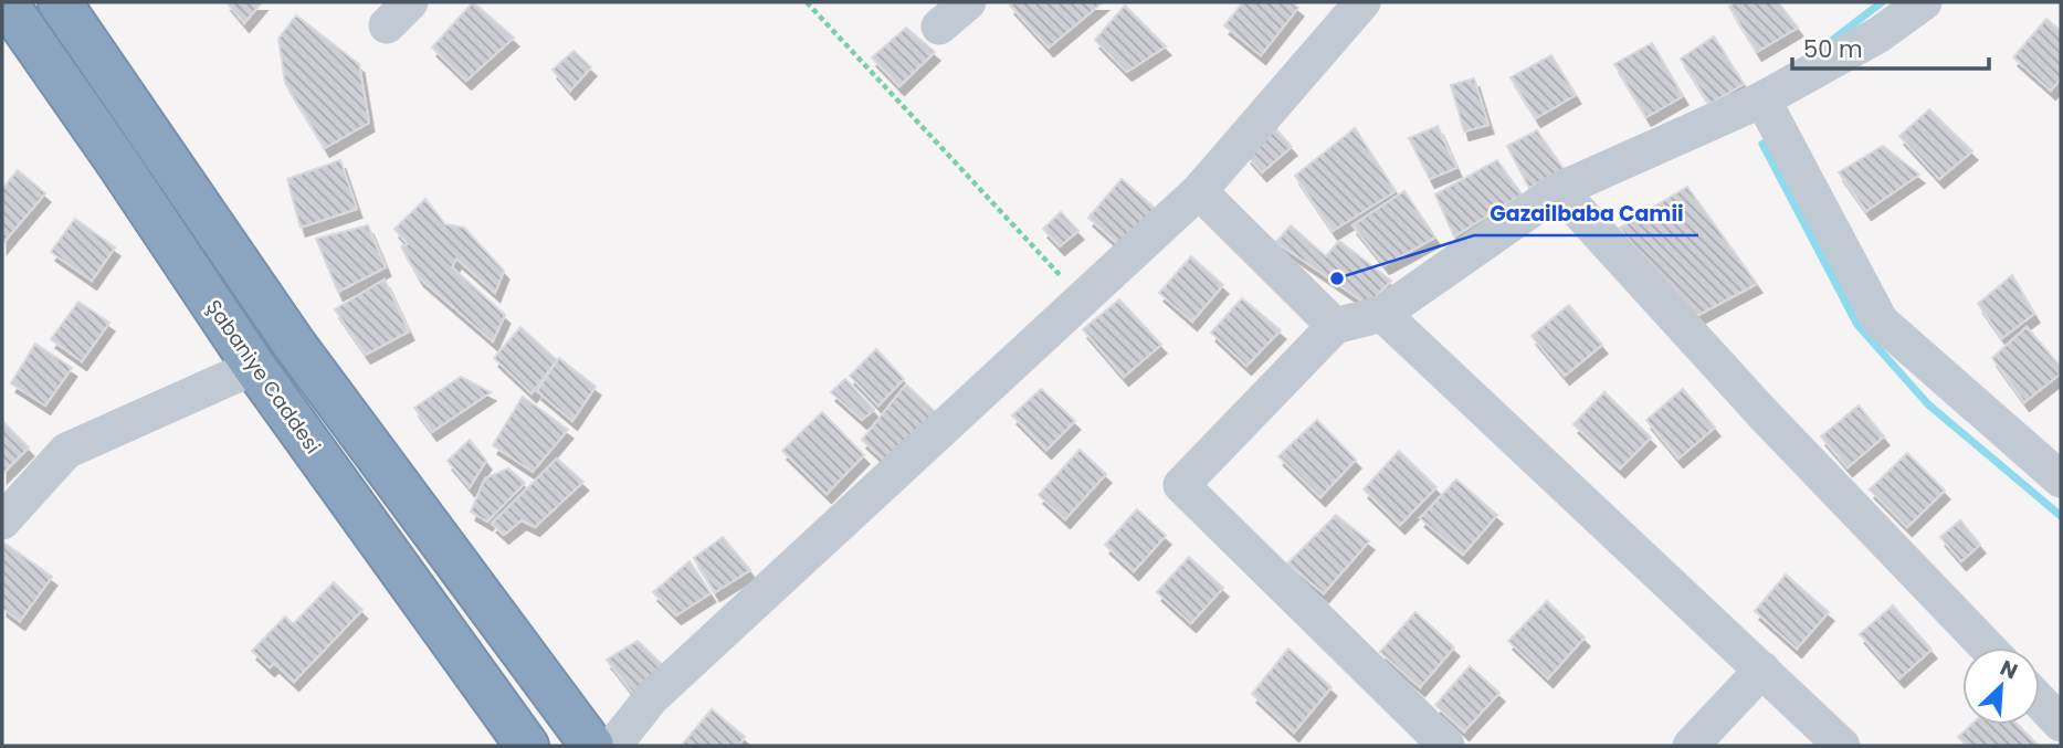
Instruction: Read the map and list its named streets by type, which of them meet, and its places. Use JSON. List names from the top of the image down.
{
  "streets": {
    "highway": ["Şabaniye Caddesi"]
  },
  "places": ["Gazailbaba Camii"],
  "scale_bar": "50 m",
  "north": "top right"
}
